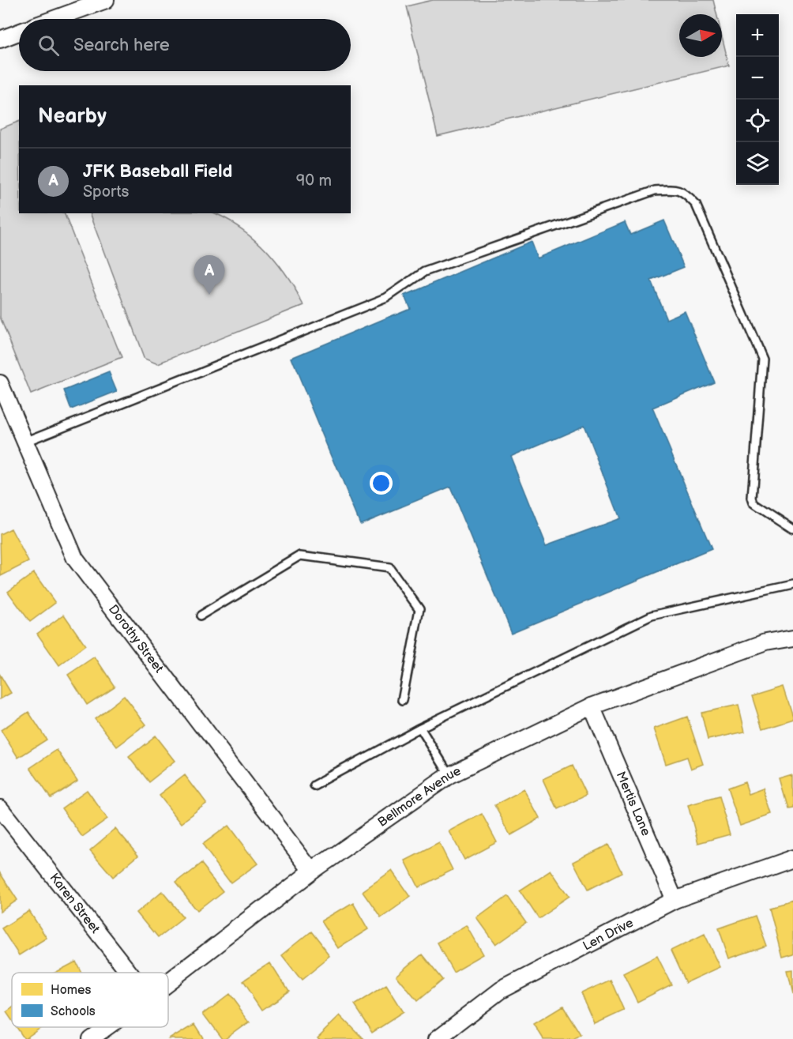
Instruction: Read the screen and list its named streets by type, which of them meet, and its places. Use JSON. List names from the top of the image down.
{
  "streets": {
    "street": [
      "Dorothy Street",
      "Bellmore Avenue",
      "Mertis Lane",
      "Karen Street",
      "Len Drive"
    ]
  },
  "crossings": [
    ["Dorothy Street", "Bellmore Avenue"],
    ["Bellmore Avenue", "Mertis Lane"],
    ["Mertis Lane", "Len Drive"]
  ],
  "legend": ["Homes", "Schools"],
  "north": "right",
  "page": {
    "map_buttons": ["+", "−"],
    "search": "Search here",
    "heading": "Nearby",
    "list": [
      {
        "mark": "A",
        "name": "JFK Baseball Field",
        "note": "Sports",
        "value": "90 m"
      }
    ],
    "pins": "A"
  }
}
